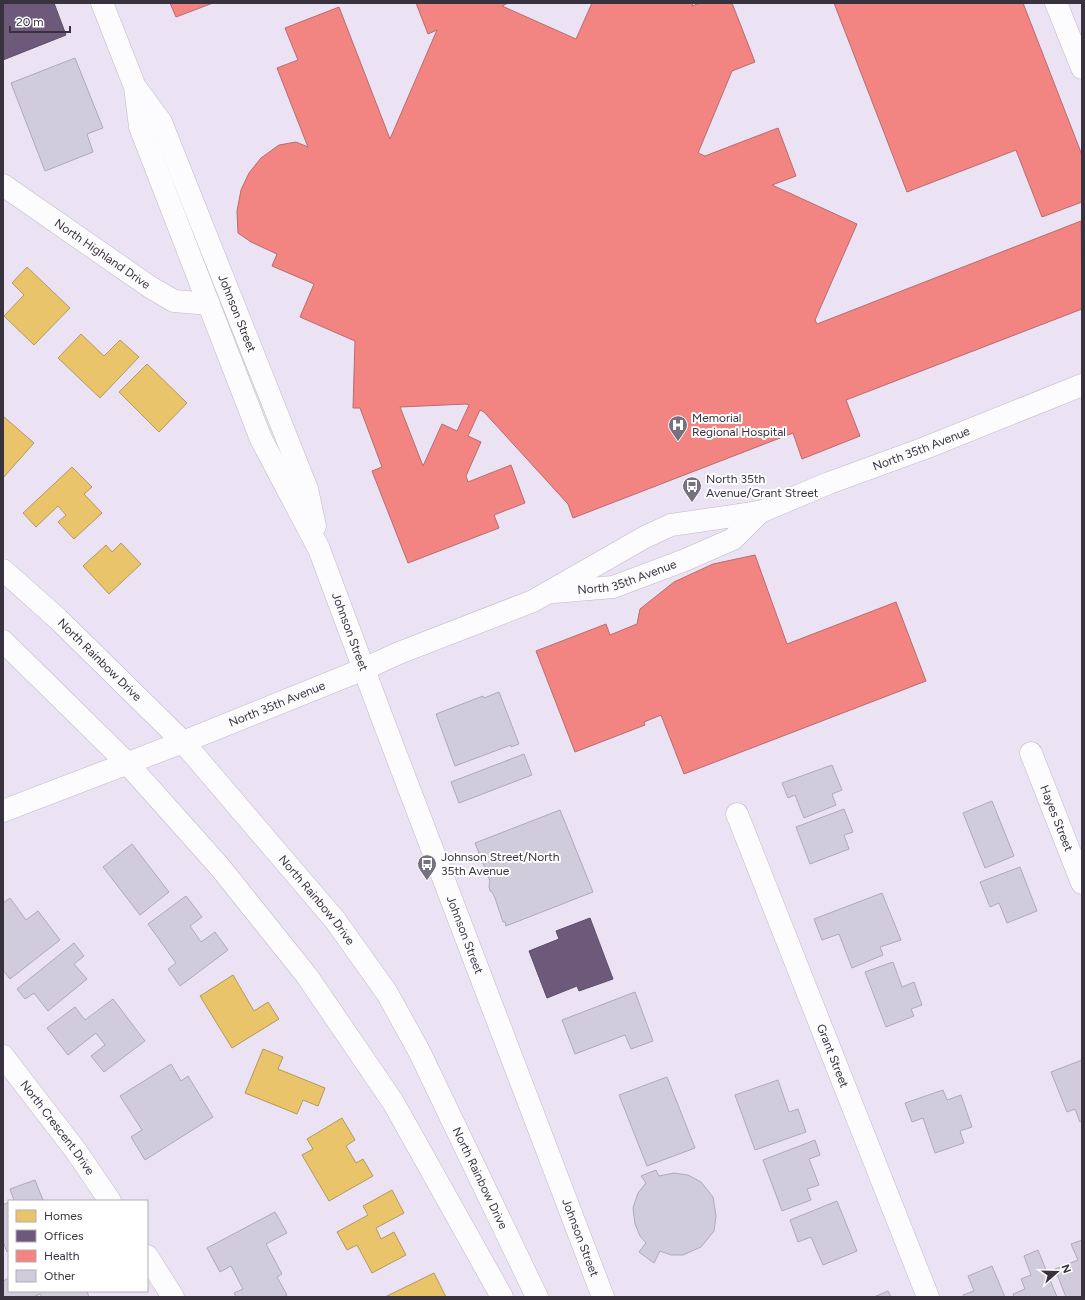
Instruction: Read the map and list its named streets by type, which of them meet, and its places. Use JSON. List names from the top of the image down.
{
  "streets": {
    "street": [
      "North Highland Drive",
      "Johnson Street",
      "North 35th Avenue",
      "North Rainbow Drive",
      "Hayes Street",
      "Grant Street",
      "North Crescent Drive"
    ]
  },
  "crossings": [
    ["North Highland Drive", "Johnson Street"],
    ["Johnson Street", "North 35th Avenue"],
    ["North 35th Avenue", "North Rainbow Drive"]
  ],
  "places": {
    "hospital": ["Memorial Regional Hospital"],
    "bus stop": ["North 35th Avenue/Grant Street", "Johnson Street/North 35th Avenue"]
  },
  "legend": [
    "Homes",
    "Offices",
    "Health",
    "Other"
  ],
  "scale_bar": "20 m",
  "north": "right"
}
